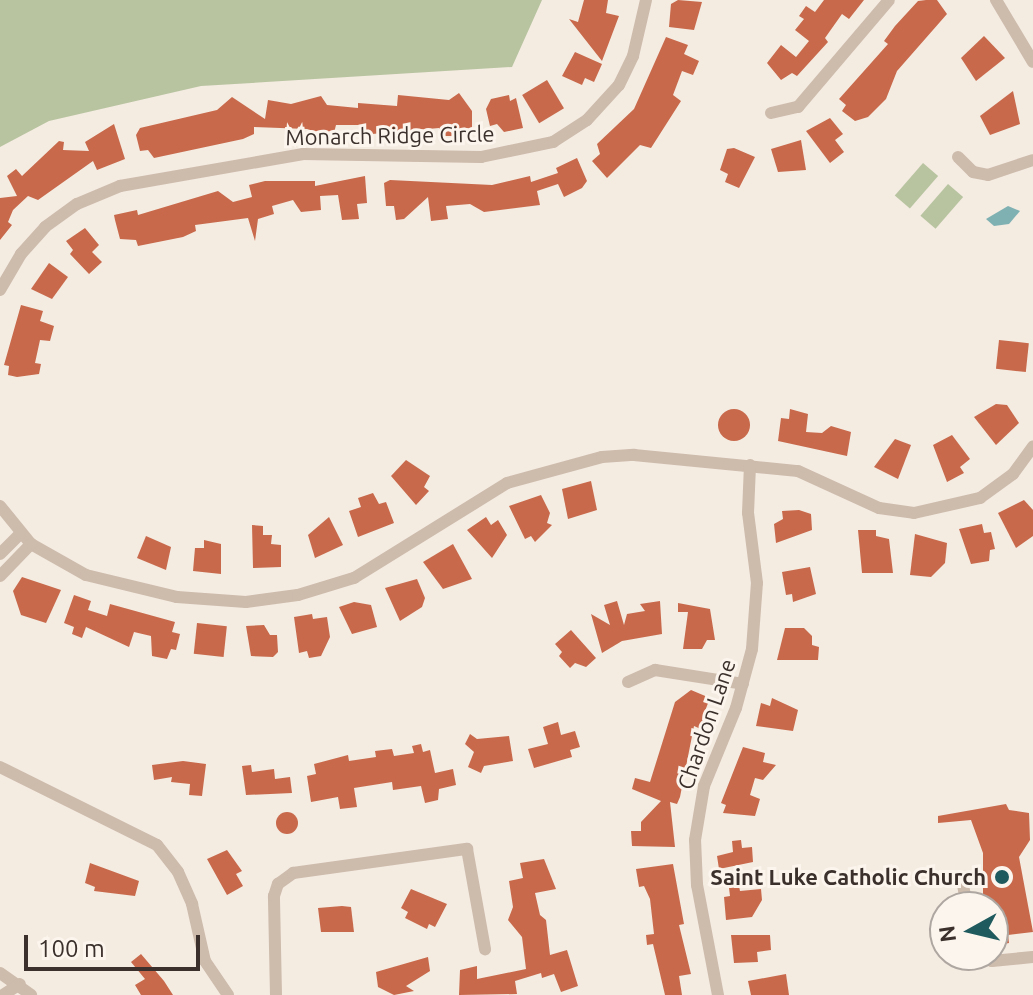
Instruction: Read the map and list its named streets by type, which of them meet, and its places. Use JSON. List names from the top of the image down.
{
  "streets": {
    "street": ["Monarch Ridge Circle", "Chardon Lane"]
  },
  "places": ["Saint Luke Catholic Church"],
  "scale_bar": "100 m",
  "north": "left"
}
